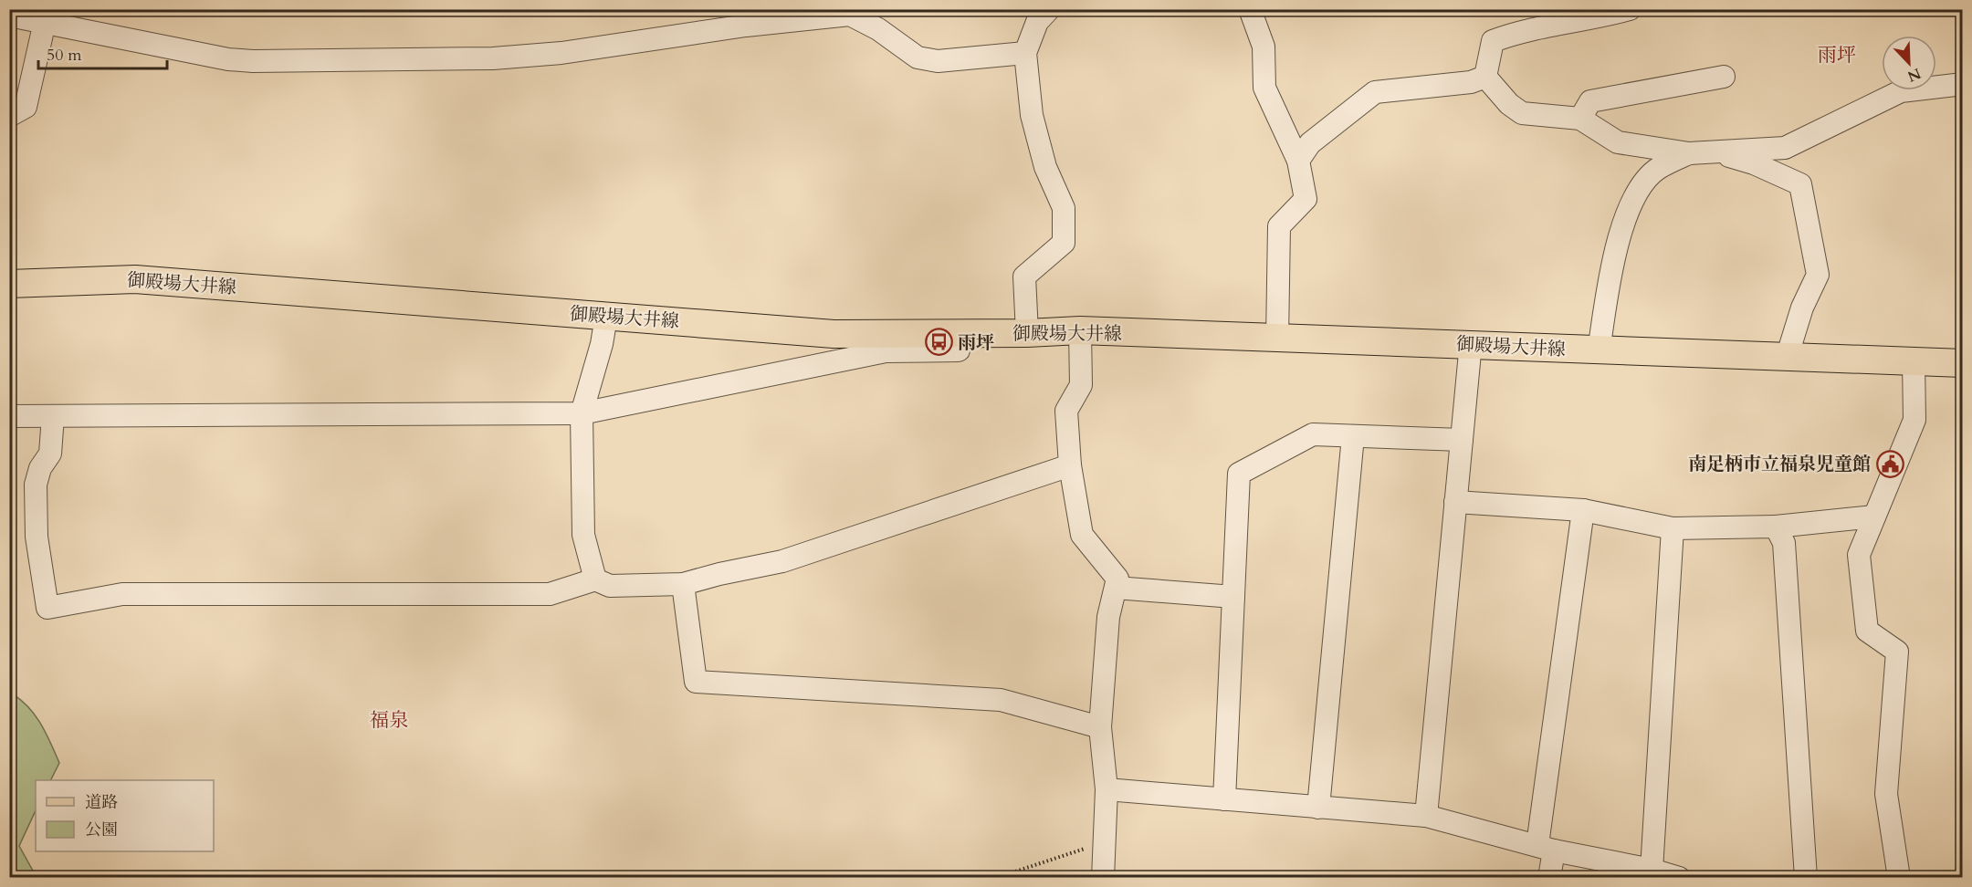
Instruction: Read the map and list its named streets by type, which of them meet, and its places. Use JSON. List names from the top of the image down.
{
  "streets": {
    "main road": ["御殿場大井線"]
  },
  "districts": ["雨坪", "福泉"],
  "places": {
    "bus stop": ["雨坪"],
    "public building": ["南足柄市立福泉児童館"]
  },
  "legend": ["道路", "公園"],
  "scale_bar": "50 m",
  "north": "bottom right"
}
